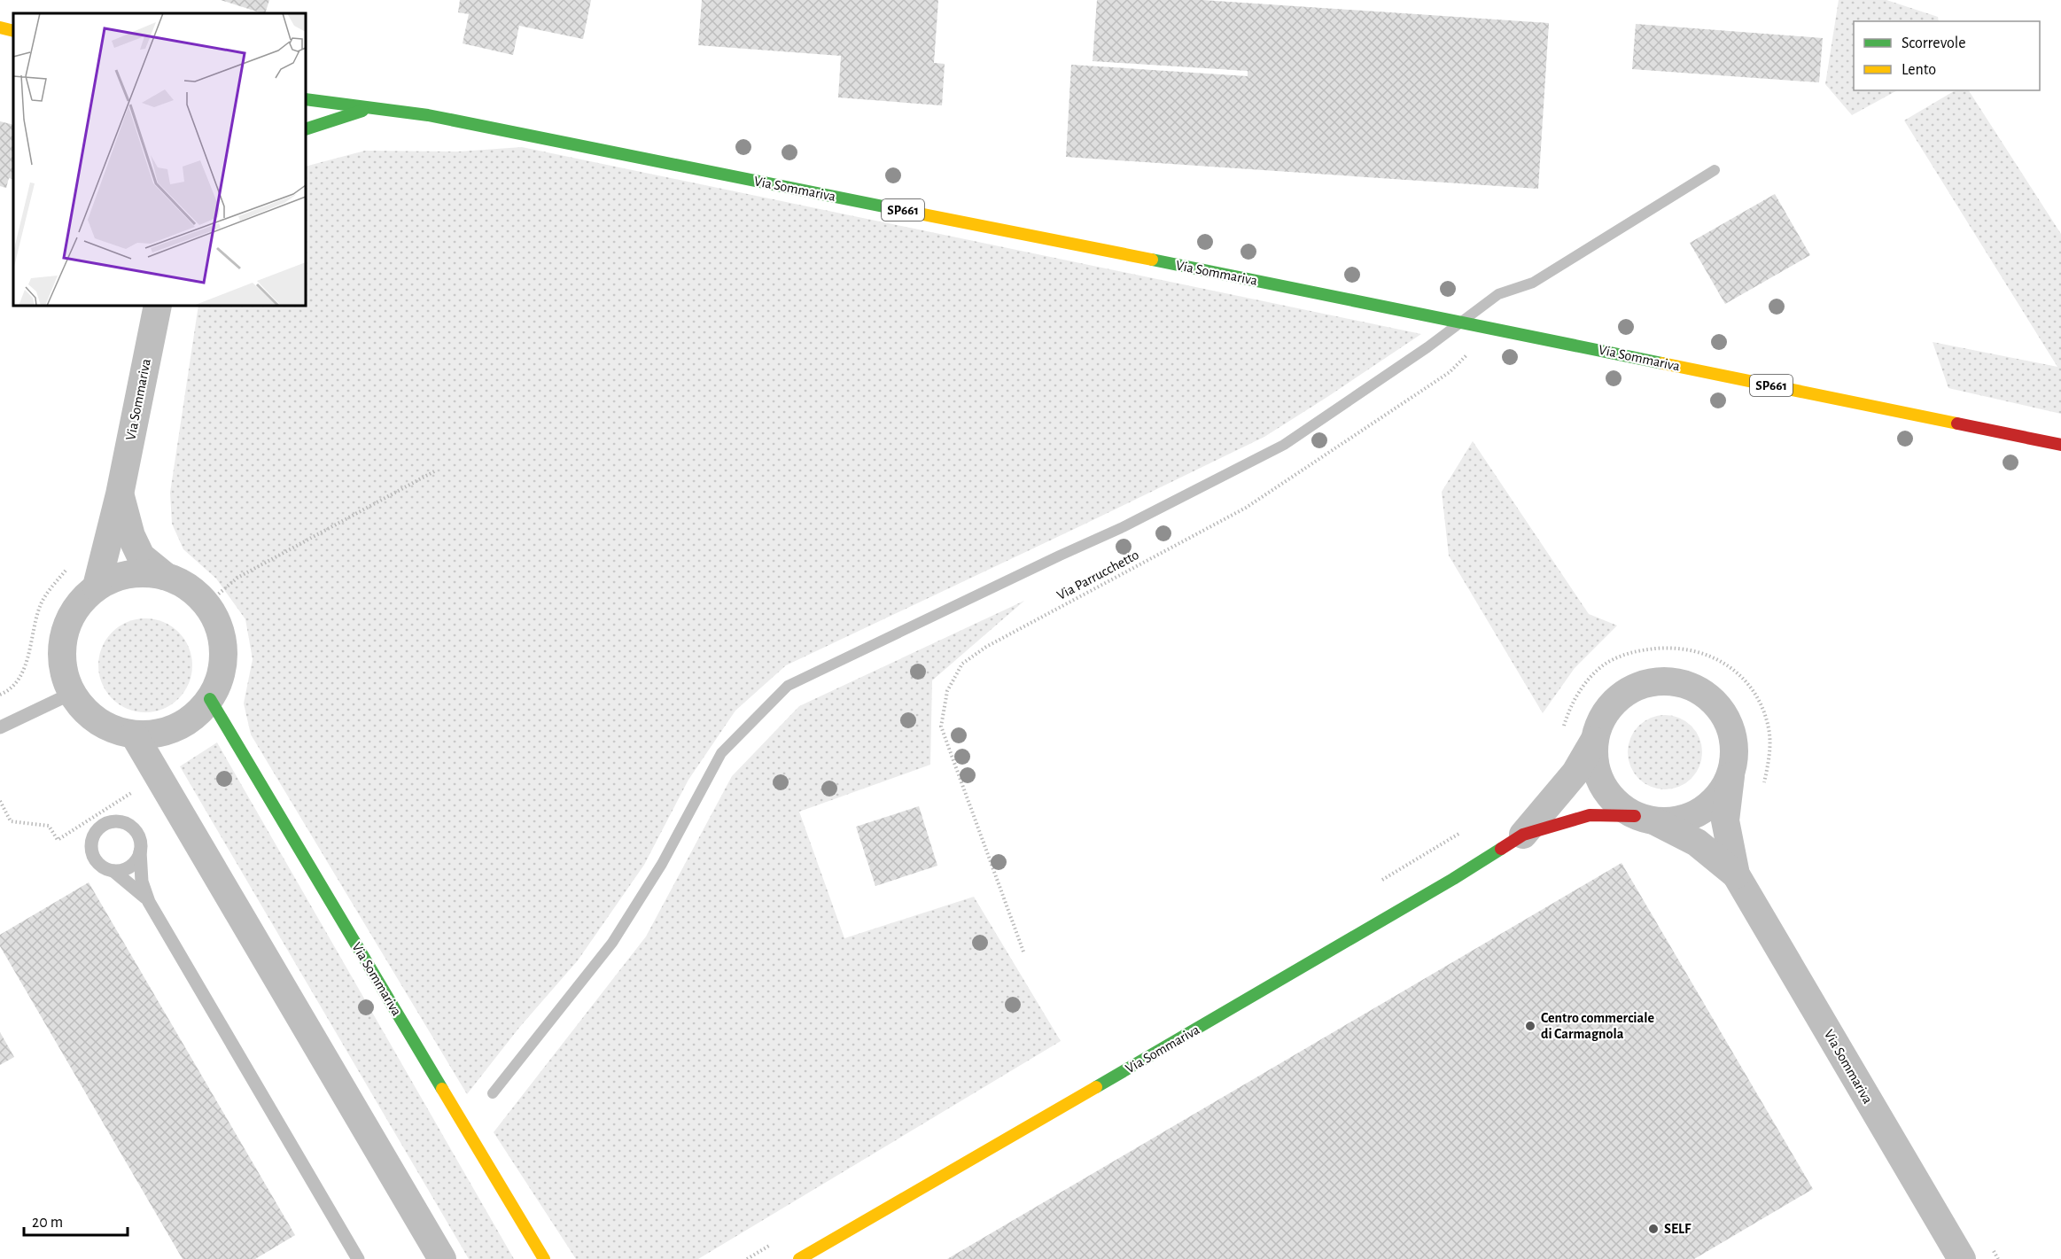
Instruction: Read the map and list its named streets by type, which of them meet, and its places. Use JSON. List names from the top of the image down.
{
  "streets": {
    "main road": ["Via Sommariva", "SP661"],
    "path": ["Via Parrucchetto"]
  },
  "crossings": [
    ["Via Sommariva", "Via Parrucchetto"]
  ],
  "places": ["Centro commerciale di Carmagnola", "SELF"],
  "legend": ["Scorrevole", "Lento"],
  "scale_bar": "20 m"
}
